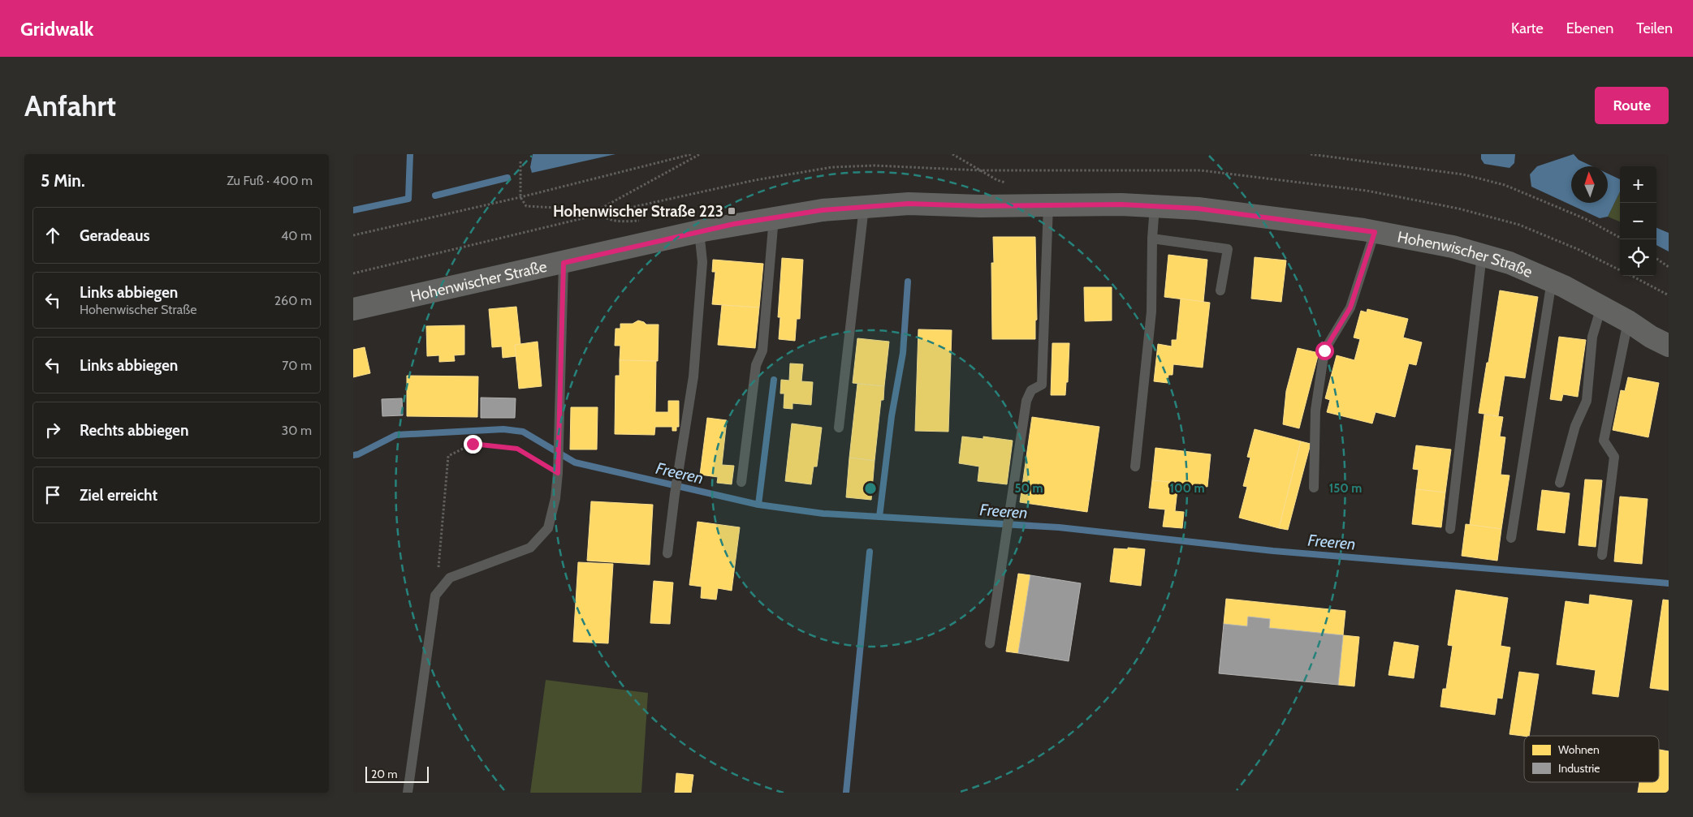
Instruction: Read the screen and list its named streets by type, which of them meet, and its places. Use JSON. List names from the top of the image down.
{
  "streets": {
    "main road": ["Hohenwischer Straße"]
  },
  "water": ["Freeren"],
  "places": {
    "transit": ["Hohenwischer Straße 223"]
  },
  "legend": ["Wohnen", "Industrie"],
  "scale_bar": "20 m",
  "north": "top",
  "page": {
    "header": "Gridwalk",
    "nav": ["Karte", "Ebenen", "Teilen"],
    "buttons": "Route",
    "title": "Anfahrt",
    "heading": ["5 Min.", "Zu Fuß · 400 m"],
    "map_buttons": ["+", "−"],
    "list": [
      ["Geradeaus", "40 m"],
      ["Links abbiegen", "Hohenwischer Straße", "260 m"],
      ["Links abbiegen", "70 m"],
      ["Rechts abbiegen", "30 m"],
      "Ziel erreicht"
    ],
    "scale": "20 m"
  },
  "rings": ["50 m", "100 m", "150 m"]
}
